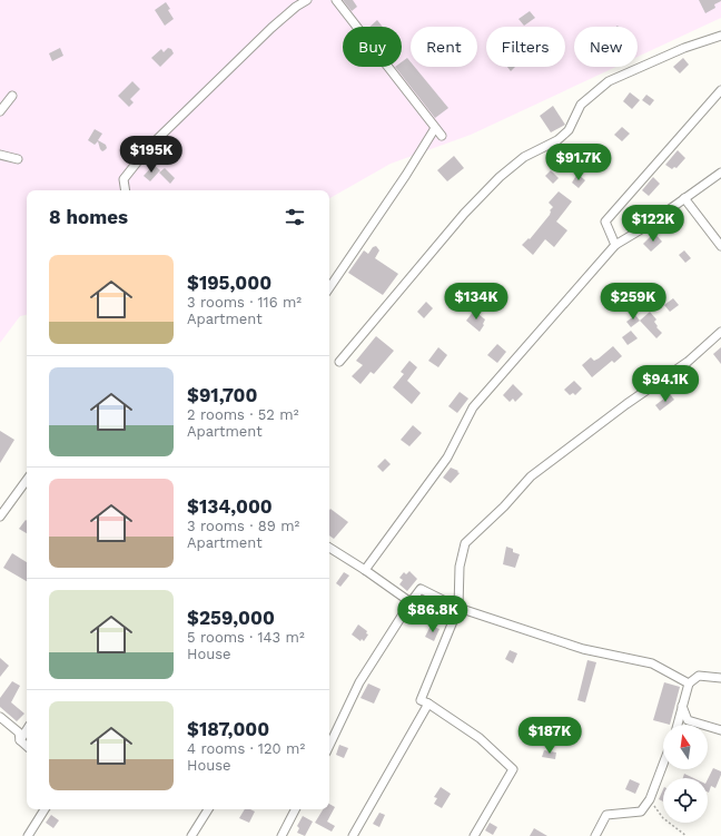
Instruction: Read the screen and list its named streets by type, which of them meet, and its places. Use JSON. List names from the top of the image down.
{
  "north": "top",
  "page": {
    "chip": [
      "Buy",
      "Rent",
      "Filters",
      "New"
    ],
    "price": [
      "$195K",
      "$91.7K",
      "$122K",
      "$134K",
      "$259K",
      "$94.1K",
      "$86.8K",
      "$187K"
    ],
    "heading": "8 homes",
    "list": [
      {
        "name": "$195,000",
        "note": "3 rooms · 116 m² · Apartment"
      },
      {
        "name": "$91,700",
        "note": "2 rooms · 52 m² · Apartment"
      },
      {
        "name": "$134,000",
        "note": "3 rooms · 89 m² · Apartment"
      },
      {
        "name": "$259,000",
        "note": "5 rooms · 143 m² · House"
      },
      {
        "name": "$187,000",
        "note": "4 rooms · 120 m² · House"
      }
    ]
  }
}
